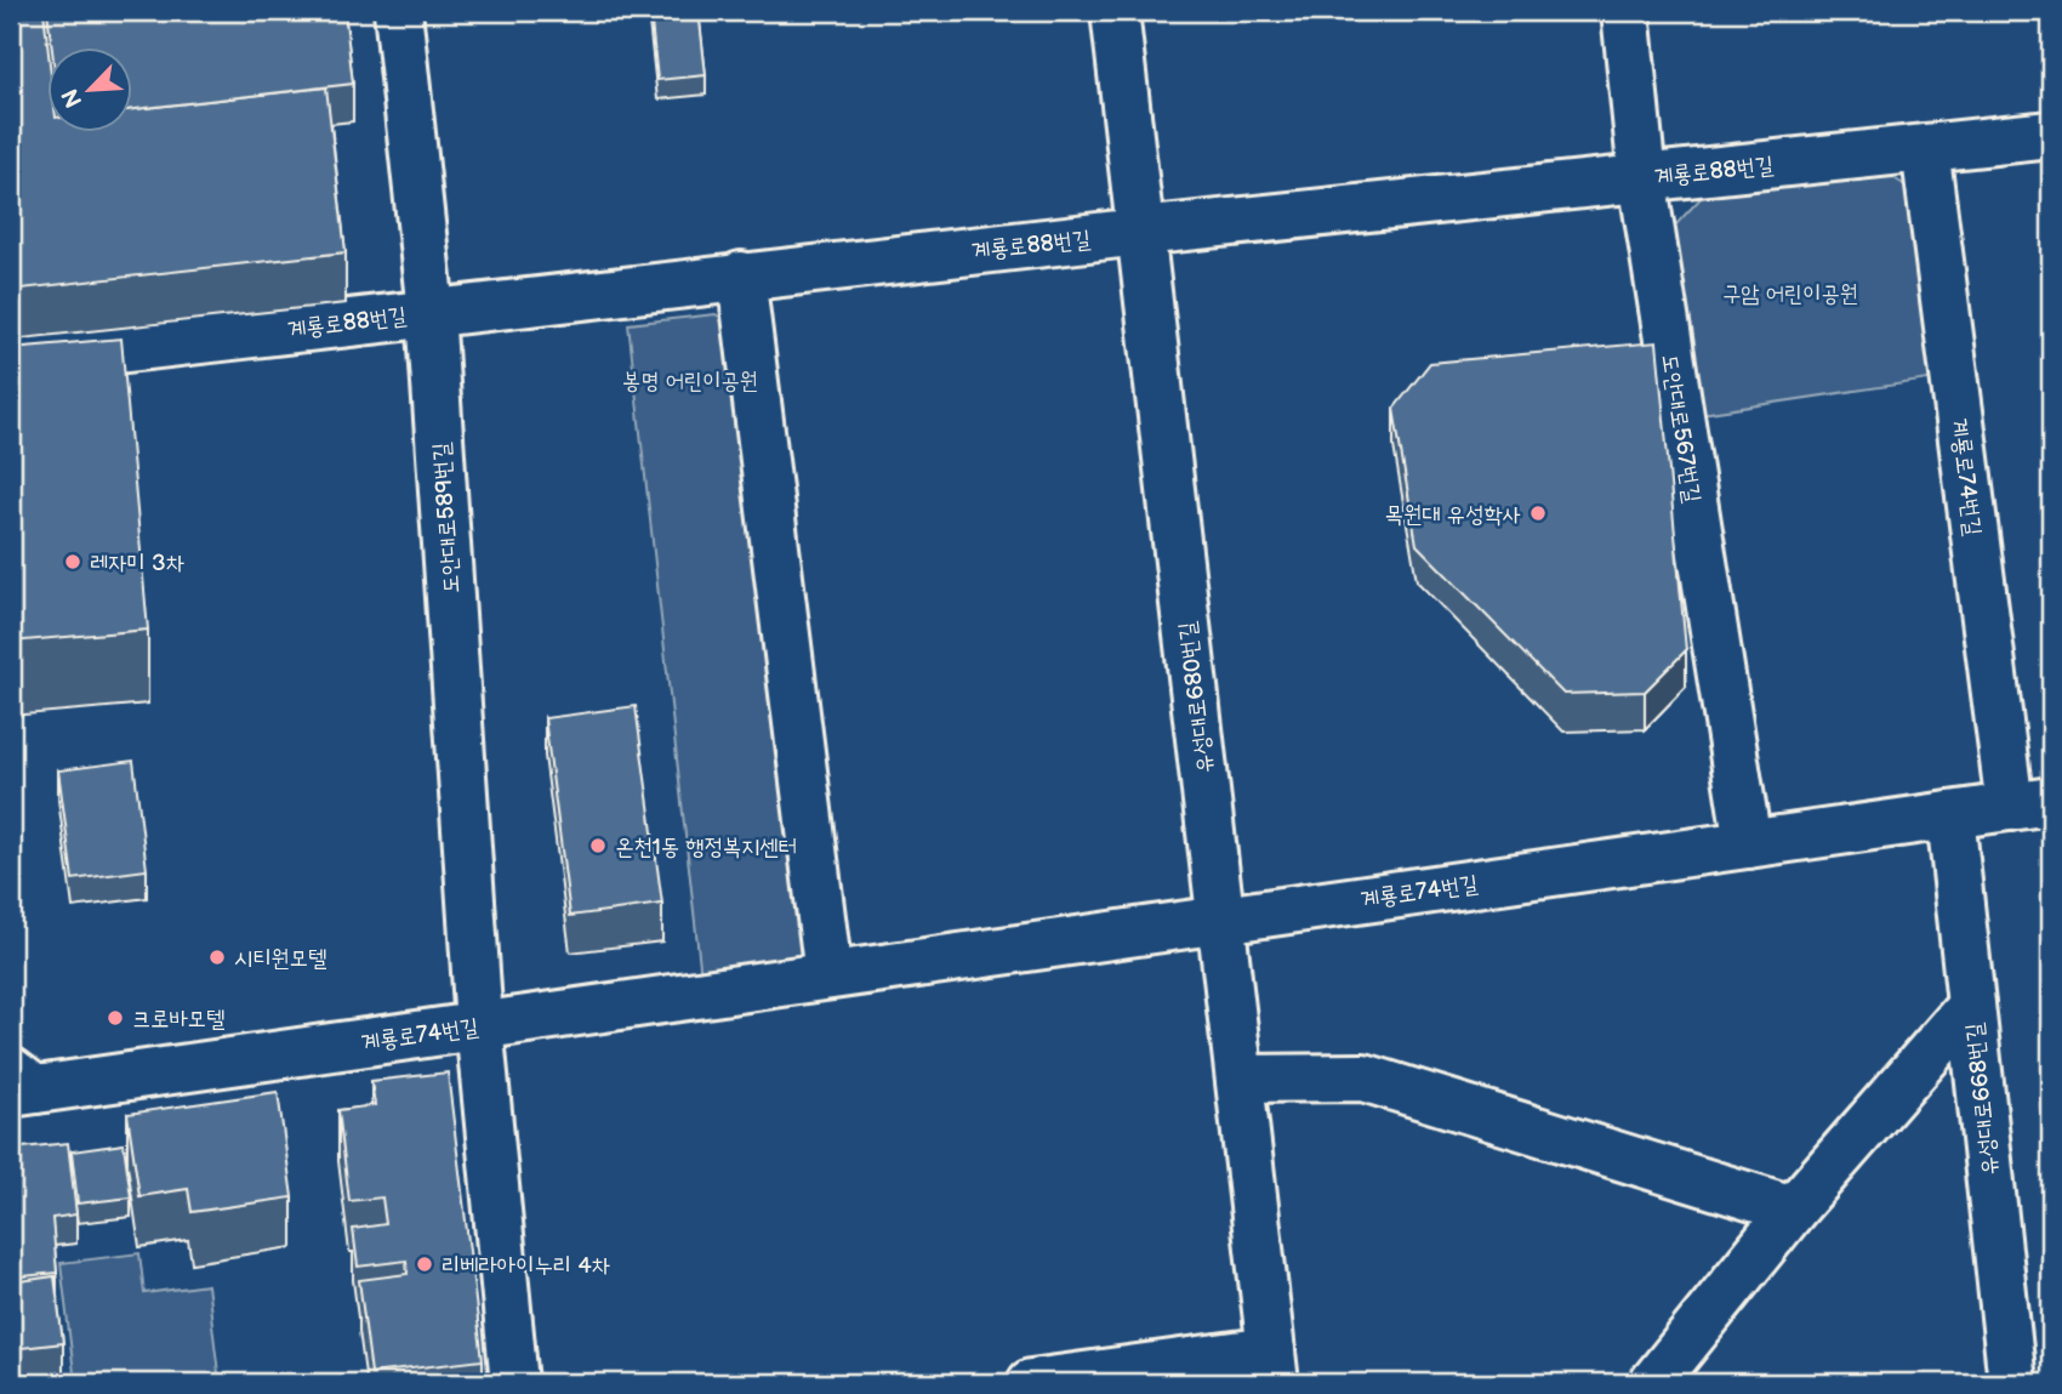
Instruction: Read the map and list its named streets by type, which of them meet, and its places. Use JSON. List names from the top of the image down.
{
  "streets": {
    "street": [
      "계룡로88번길",
      "도안대로567번길",
      "계룡로74번길",
      "도안대로589번길",
      "유성대로680번길",
      "유성대로668번길"
    ]
  },
  "crossings": [
    ["계룡로88번길", "도안대로567번길"],
    ["계룡로88번길", "계룡로74번길"],
    ["계룡로88번길", "도안대로589번길"],
    ["계룡로88번길", "유성대로680번길"],
    ["도안대로567번길", "계룡로74번길"],
    ["계룡로74번길", "도안대로589번길"],
    ["계룡로74번길", "유성대로680번길"],
    ["계룡로74번길", "유성대로668번길"]
  ],
  "parks": ["구암 어린이공원", "봉명 어린이공원"],
  "places": [
    "목원대 유성학사",
    "레자미 3차",
    "온천1동 행정복지센터",
    "시티원모텔",
    "크로바모텔",
    "리베라아이누리 4차"
  ],
  "north": "bottom left"
}
